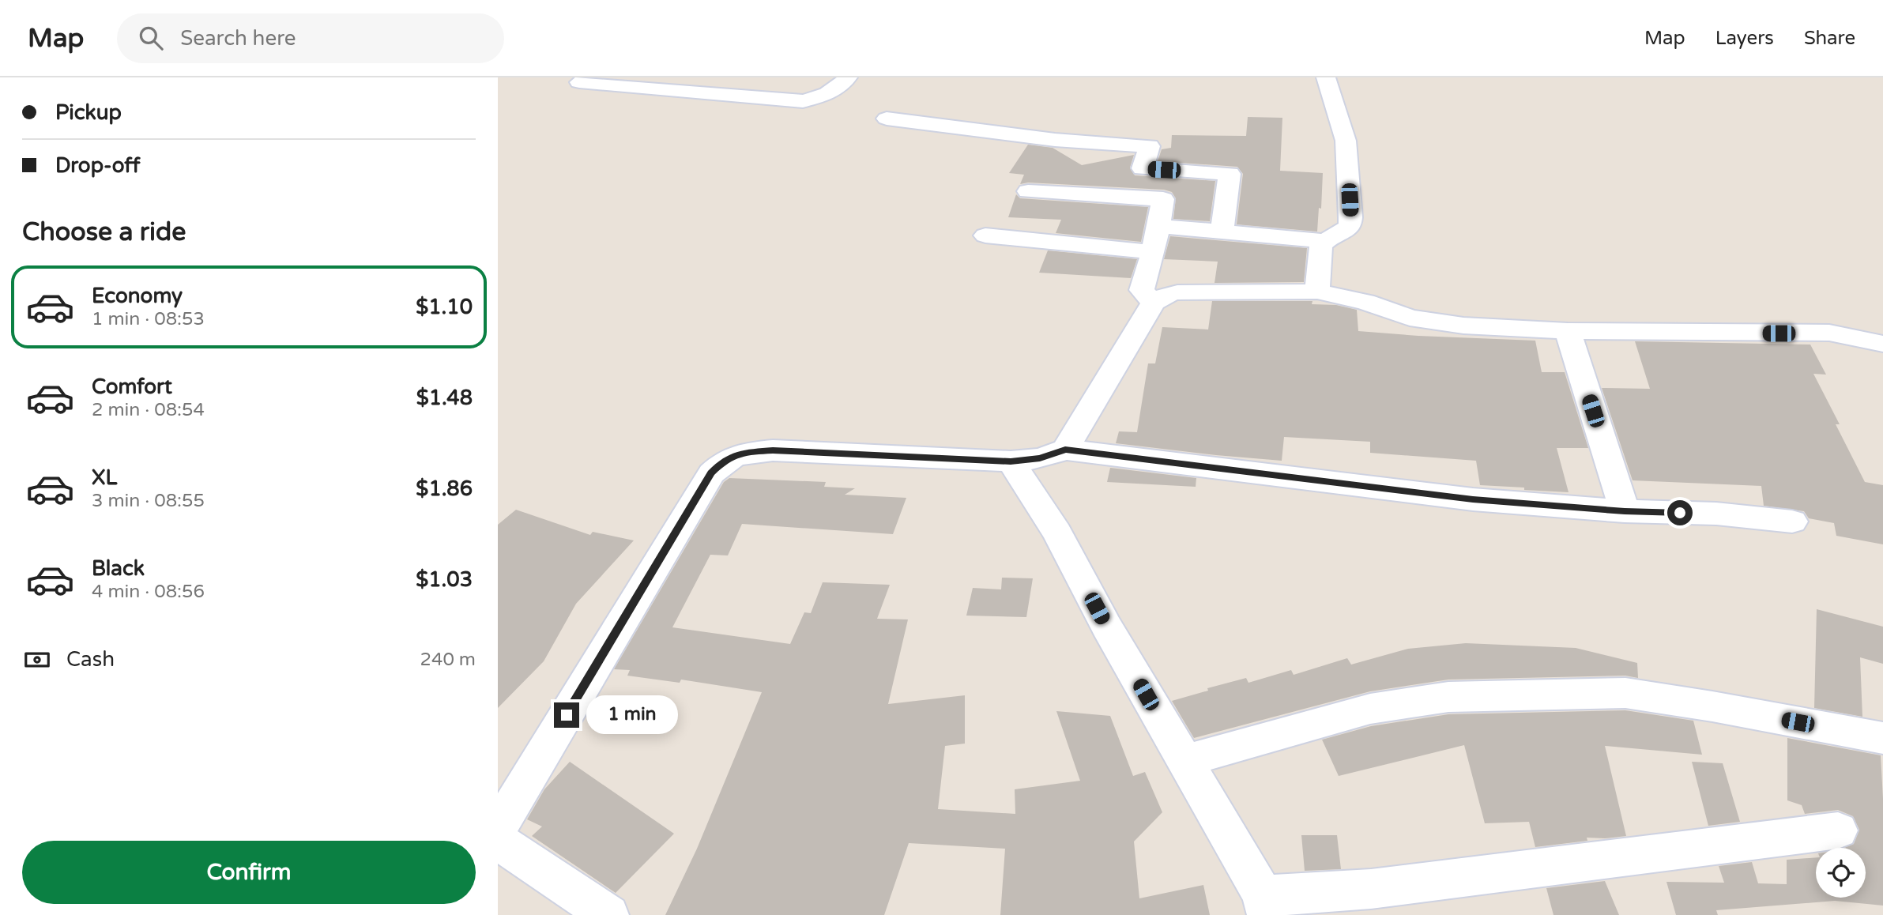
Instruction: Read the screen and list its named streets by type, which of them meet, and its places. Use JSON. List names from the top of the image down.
{
  "page": {
    "header": "Map",
    "search": "Search here",
    "nav": ["Map", "Layers", "Share"],
    "banner": ["Pickup", "Drop-off"],
    "heading": "Choose a ride",
    "list": [
      {
        "name": "Economy",
        "note": "1 min · 08:53",
        "value": "$1.10"
      },
      {
        "name": "Comfort",
        "note": "2 min · 08:54",
        "value": "$1.48"
      },
      {
        "name": "XL",
        "note": "3 min · 08:55",
        "value": "$1.86"
      },
      {
        "name": "Black",
        "note": "4 min · 08:56",
        "value": "$1.03"
      }
    ],
    "pay": ["Cash", "240 m"],
    "bubble": "1 min",
    "buttons": "Confirm"
  }
}
